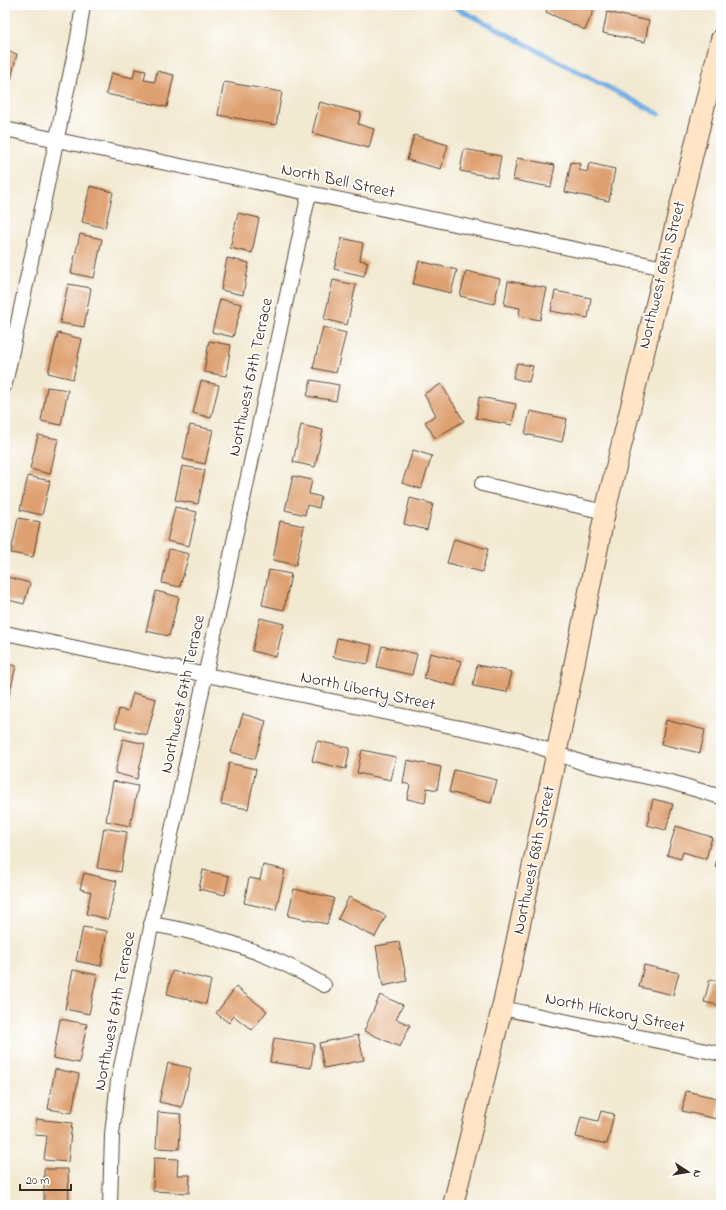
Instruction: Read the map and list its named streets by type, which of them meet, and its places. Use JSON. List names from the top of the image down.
{
  "streets": {
    "main road": ["Northwest 68th Street"],
    "street": [
      "North Bell Street",
      "Northwest 67th Terrace",
      "North Liberty Street",
      "North Hickory Street"
    ]
  },
  "crossings": [
    ["North Bell Street", "Northwest 68th Street"],
    ["North Bell Street", "Northwest 67th Terrace"],
    ["Northwest 68th Street", "North Liberty Street"],
    ["Northwest 68th Street", "North Hickory Street"],
    ["Northwest 67th Terrace", "North Liberty Street"]
  ],
  "scale_bar": "20 m",
  "north": "right"
}
